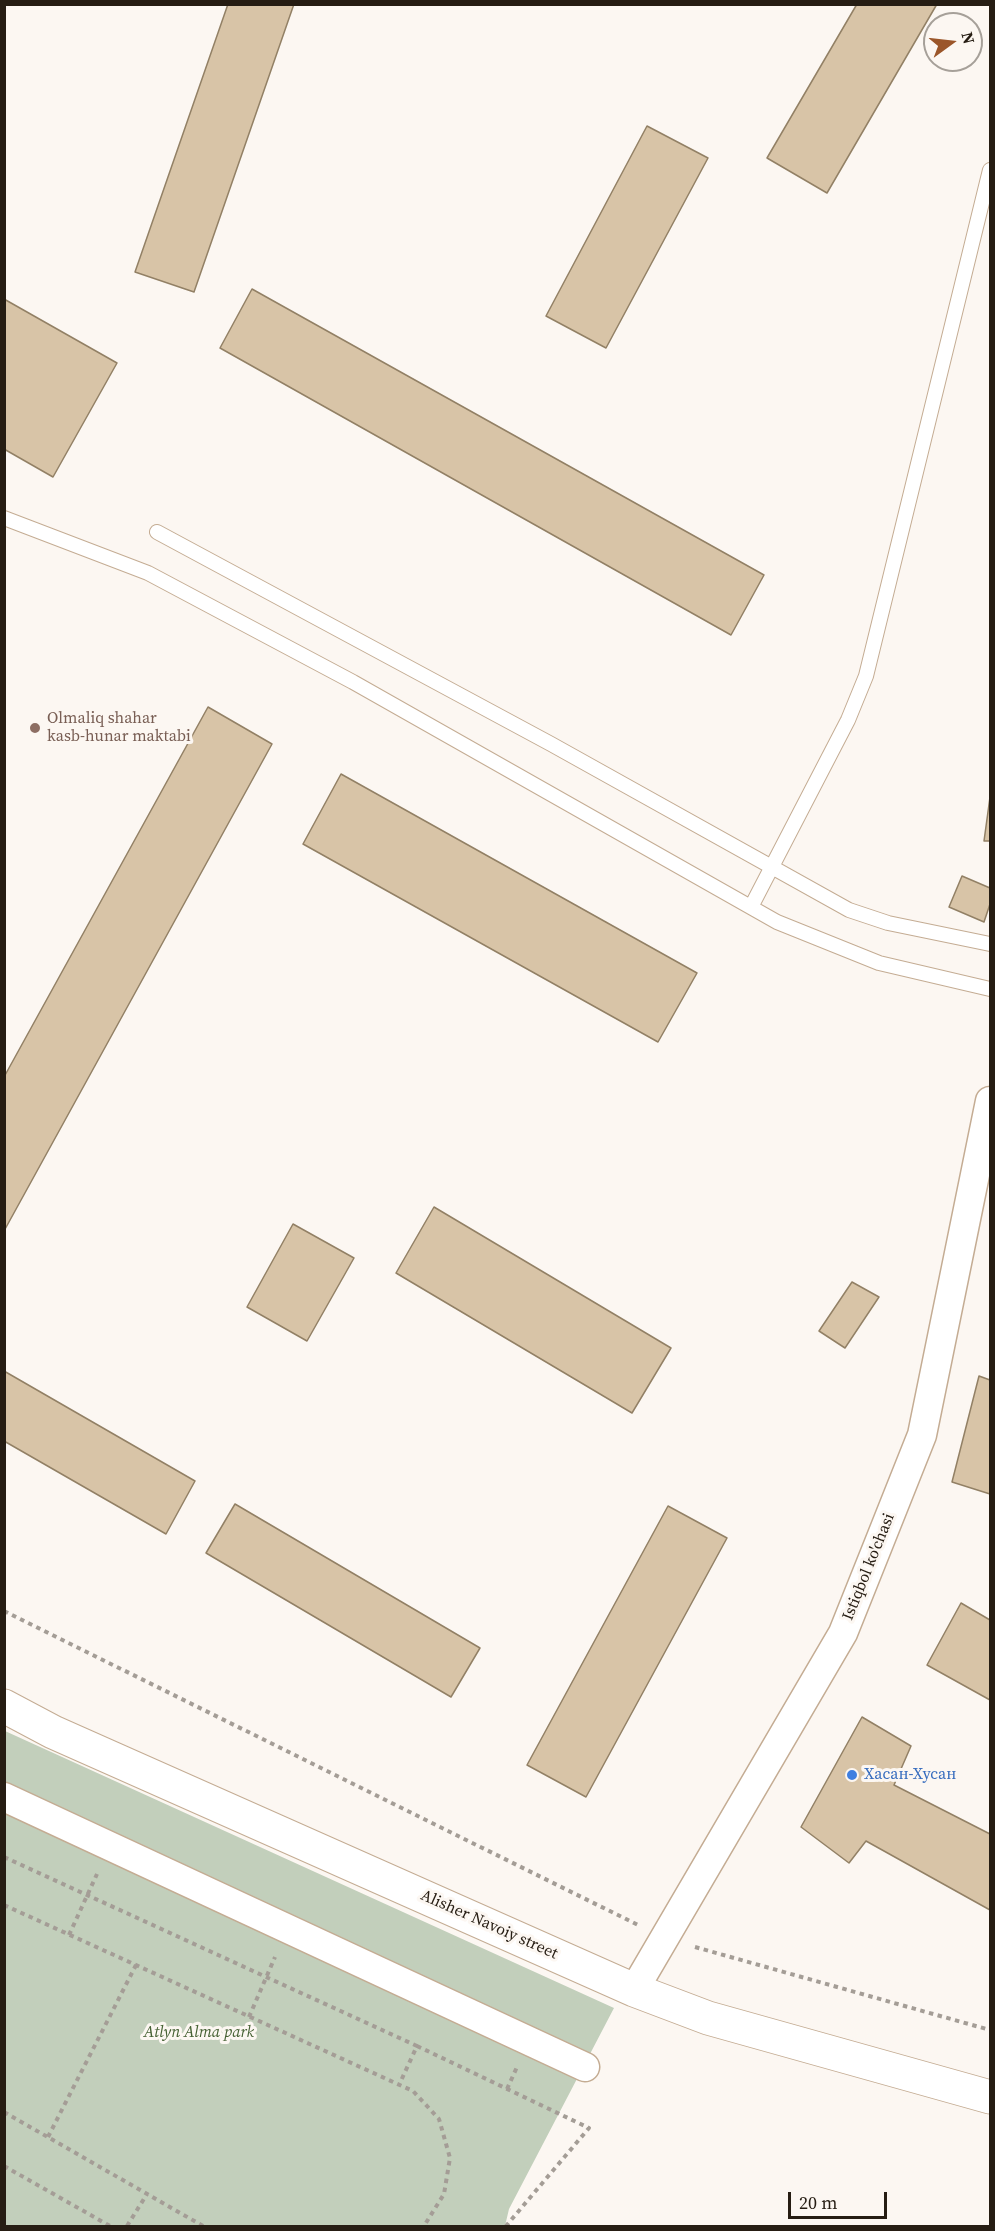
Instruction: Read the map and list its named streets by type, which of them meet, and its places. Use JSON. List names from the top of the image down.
{
  "streets": {
    "street": ["Istiqbol ko'chasi", "Alisher Navoiy street"]
  },
  "crossings": [
    ["Istiqbol ko'chasi", "Alisher Navoiy street"]
  ],
  "parks": ["Atlyn Alma park"],
  "places": ["Olmaliq shahar kasb-hunar maktabi", "Хасан-Хусан"],
  "scale_bar": "20 m",
  "north": "right"
}
